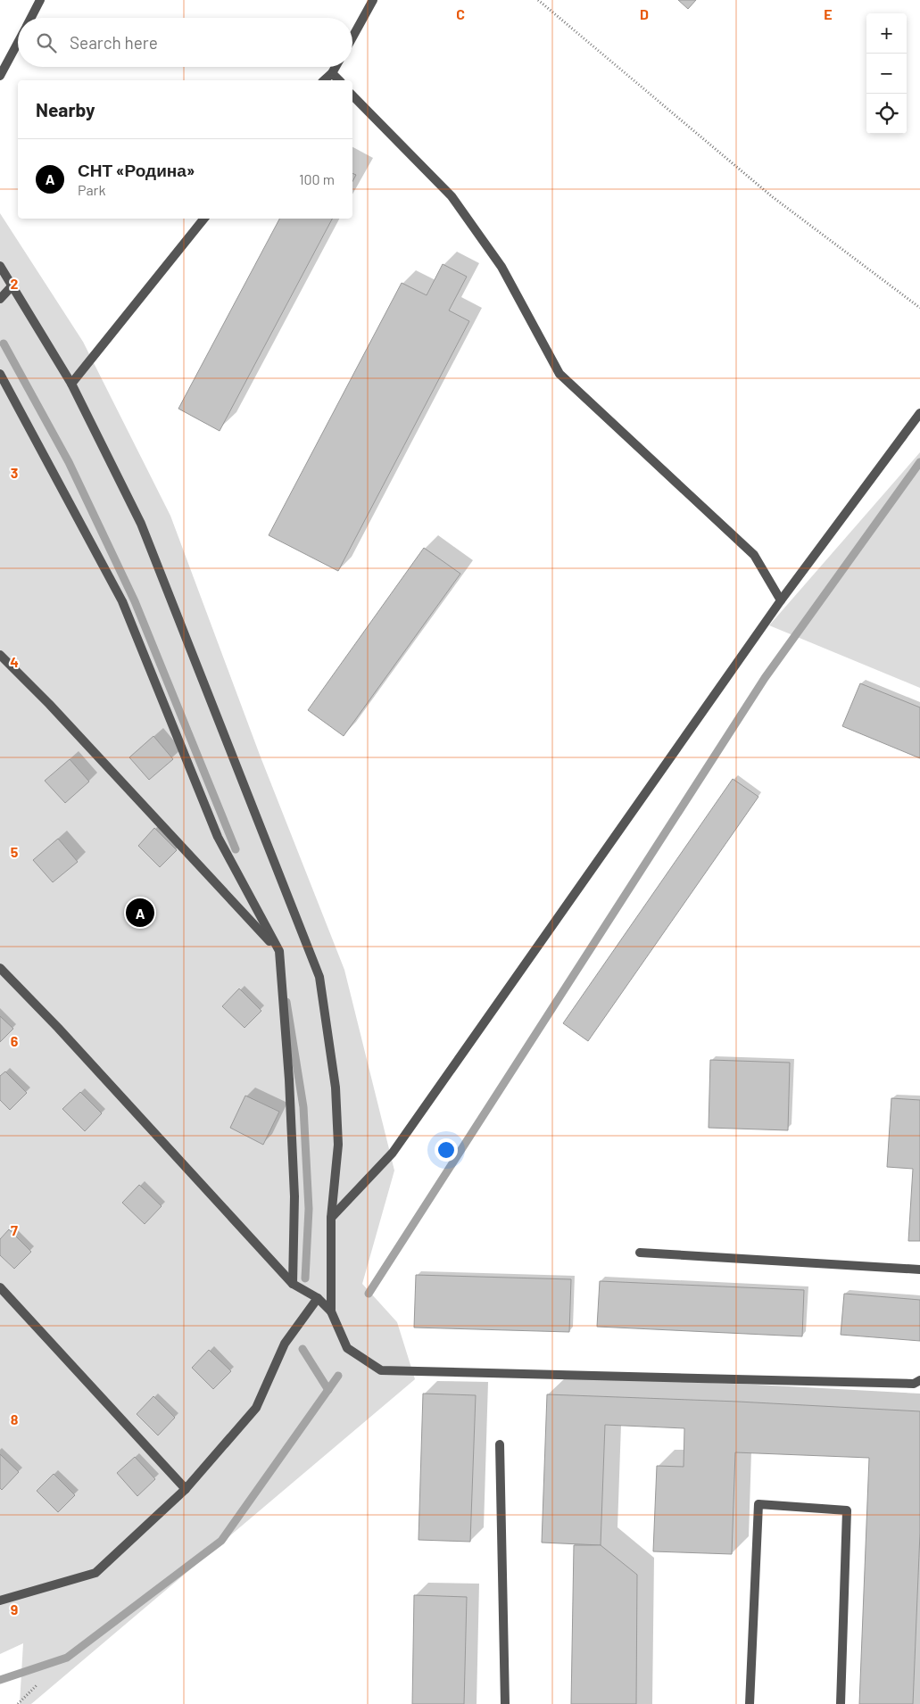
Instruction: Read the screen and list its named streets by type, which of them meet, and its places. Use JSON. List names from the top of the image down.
{
  "page": {
    "map_buttons": ["+", "−"],
    "search": "Search here",
    "heading": "Nearby",
    "list": [
      {
        "mark": "A",
        "name": "СНТ «Родина»",
        "note": "Park",
        "value": "100 m"
      }
    ],
    "pins": "A"
  },
  "grid": {
    "columns": ["C", "D", "E"],
    "rows": [
      "2",
      "3",
      "4",
      "5",
      "6",
      "7",
      "8",
      "9"
    ]
  }
}
